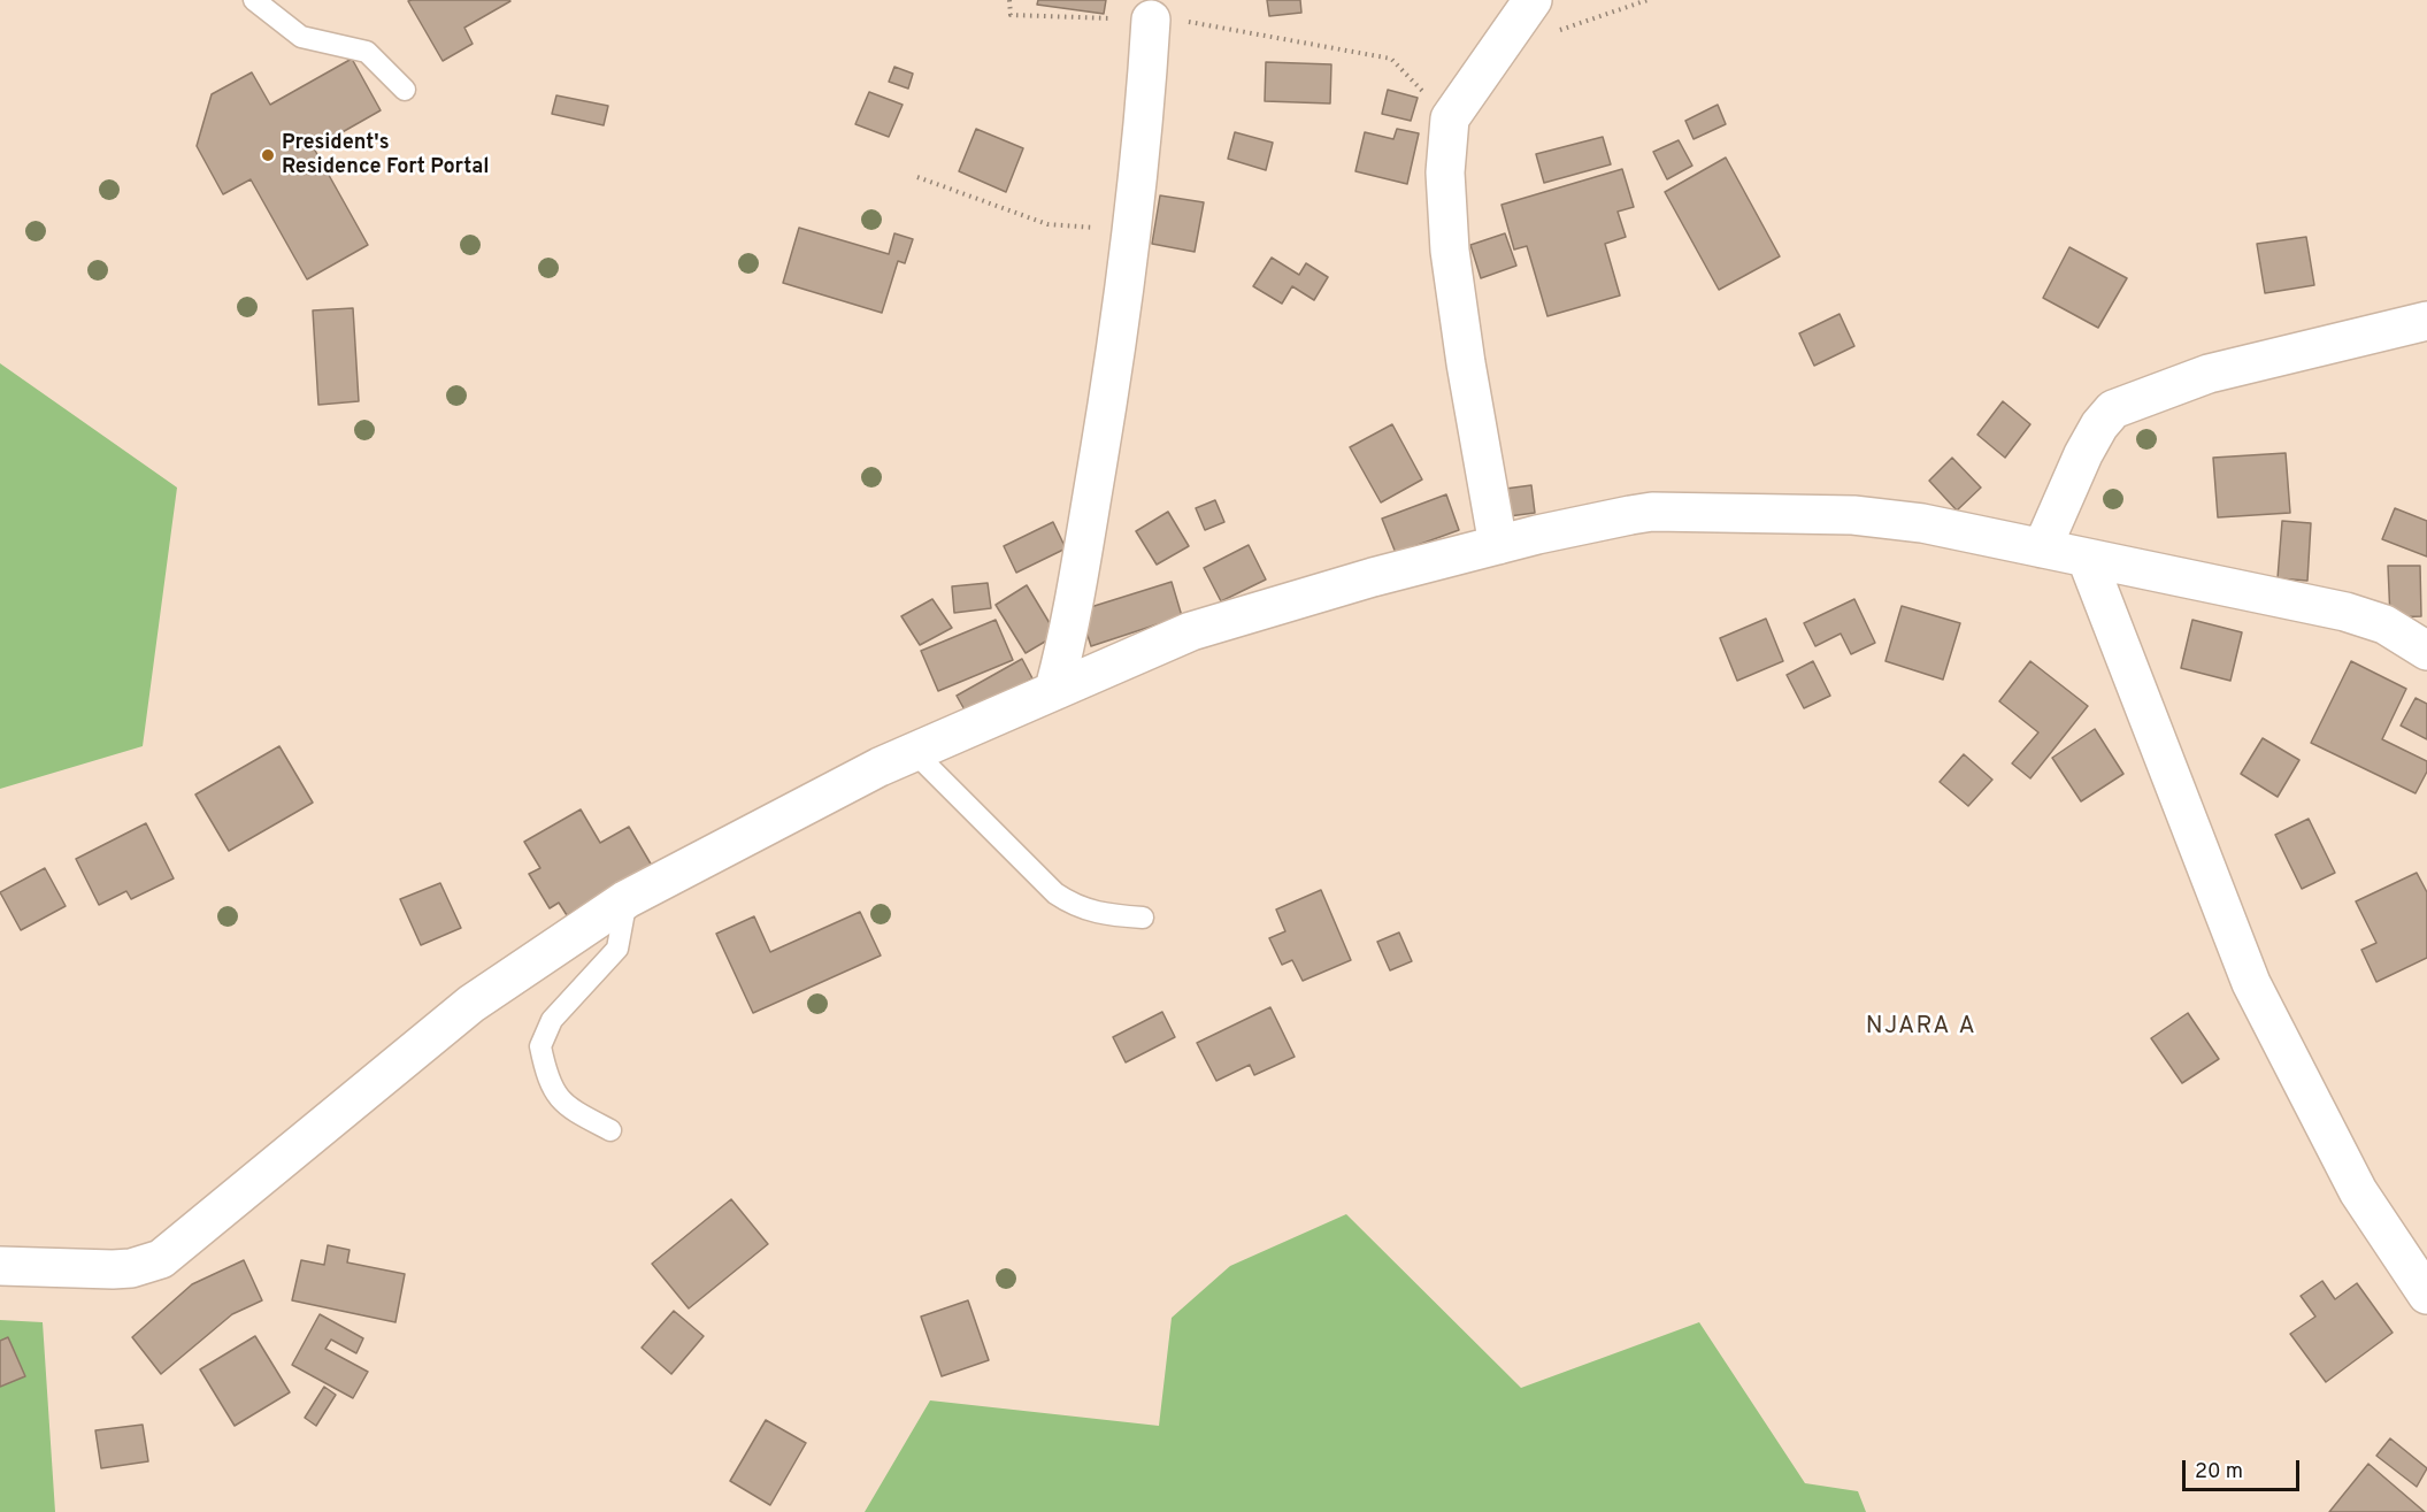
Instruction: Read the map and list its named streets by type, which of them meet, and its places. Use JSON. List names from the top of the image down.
{
  "districts": ["NJARA A"],
  "places": ["President's Residence Fort Portal"],
  "scale_bar": "20 m"
}
